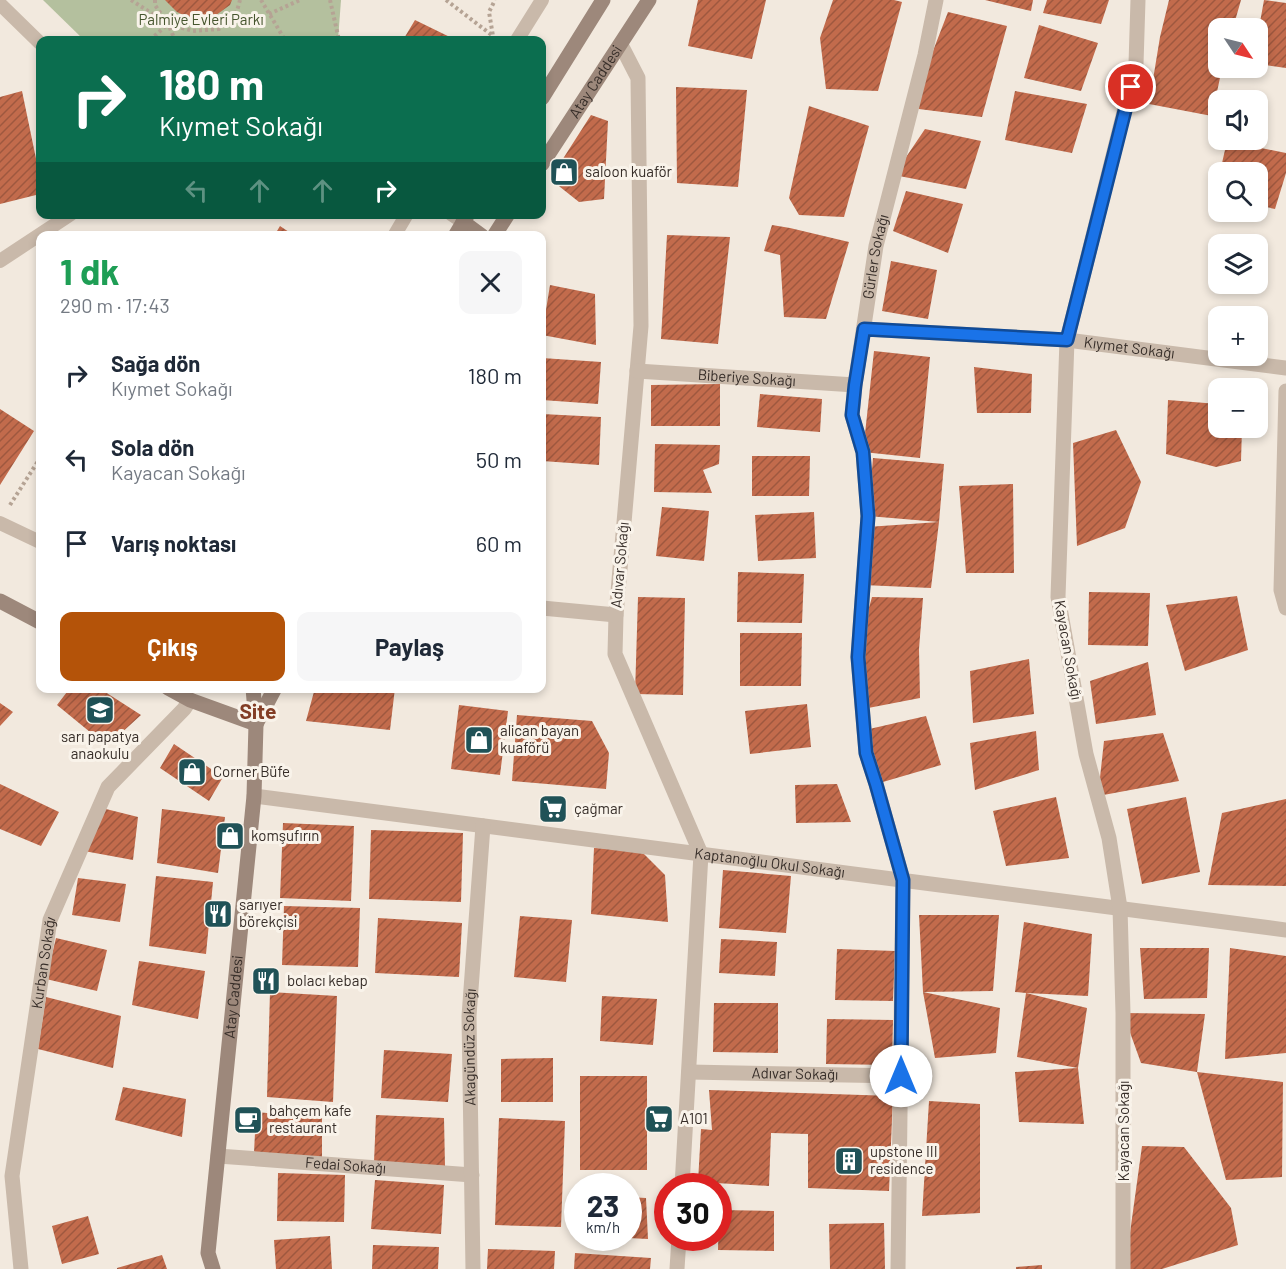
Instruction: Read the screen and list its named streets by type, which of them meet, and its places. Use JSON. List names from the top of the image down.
{
  "streets": {
    "main road": ["Atay Caddesi"],
    "street": [
      "Gürler Sokağı",
      "Kıymet Sokağı",
      "Biberiye Sokağı",
      "Adıvar Sokağı",
      "Kayacan Sokağı",
      "Kaptanoğlu Okul Sokağı",
      "Kurban Sokağı",
      "Akagündüz Sokağı",
      "Fedai Sokağı"
    ]
  },
  "crossings": [
    ["Atay Caddesi", "Adıvar Sokağı"],
    ["Atay Caddesi", "Kaptanoğlu Okul Sokağı"],
    ["Atay Caddesi", "Fedai Sokağı"],
    ["Gürler Sokağı", "Kıymet Sokağı"],
    ["Gürler Sokağı", "Biberiye Sokağı"],
    ["Gürler Sokağı", "Adıvar Sokağı"],
    ["Gürler Sokağı", "Kaptanoğlu Okul Sokağı"],
    ["Kıymet Sokağı", "Kayacan Sokağı"],
    ["Biberiye Sokağı", "Adıvar Sokağı"],
    ["Adıvar Sokağı", "Kaptanoğlu Okul Sokağı"],
    ["Kayacan Sokağı", "Kaptanoğlu Okul Sokağı"],
    ["Kaptanoğlu Okul Sokağı", "Akagündüz Sokağı"],
    ["Akagündüz Sokağı", "Fedai Sokağı"]
  ],
  "districts": ["Site"],
  "parks": ["Palmiye Evleri Parkı"],
  "places": {
    "shop": [
      "saloon kuaför",
      "alican bayan kuaförü",
      "Corner Büfe",
      "komşufırın"
    ],
    "school or university": ["sarı papatya anaokulu"],
    "supermarket": ["çağmar", "A101"],
    "restaurant": ["sarıyer börekçisi", "bolacı kebap"],
    "cafe": ["bahçem kafe restaurant"],
    "building": ["upstone III residence"]
  },
  "north": "bottom right",
  "page": {
    "map_buttons": ["+", "−"],
    "turn": ["180 m", "Kıymet Sokağı"],
    "heading": ["1 dk", "290 m · 17:43"],
    "list": [
      {
        "name": "Sağa dön",
        "note": "Kıymet Sokağı",
        "value": "180 m"
      },
      {
        "name": "Sola dön",
        "note": "Kayacan Sokağı",
        "value": "50 m"
      },
      {
        "name": "Varış noktası",
        "value": "60 m"
      }
    ],
    "buttons": ["Çıkış", "Paylaş"],
    "speed": "23 km/h",
    "limit": "30"
  }
}
